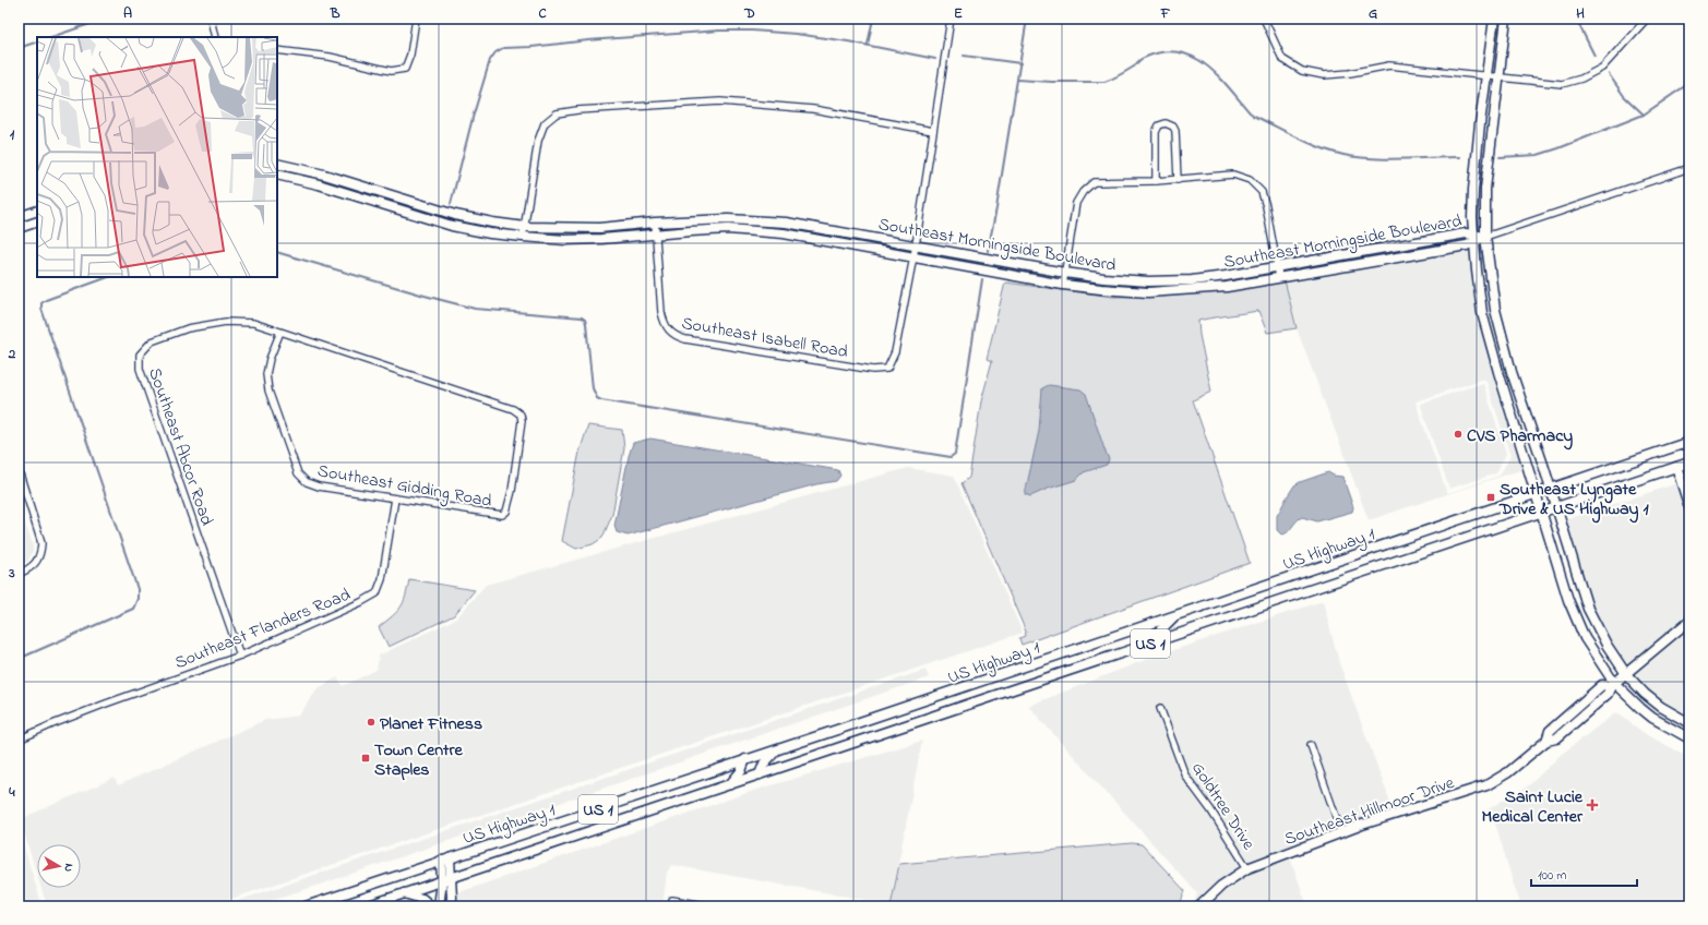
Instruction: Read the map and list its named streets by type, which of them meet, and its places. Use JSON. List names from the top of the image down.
{
  "streets": {
    "street": [
      "Southeast Morningside Boulevard",
      "Southeast Isabell Road",
      "Southeast Abcor Road",
      "Southeast Gidding Road",
      "US Highway 1",
      "Southeast Flanders Road",
      "US 1",
      "Goldtree Drive",
      "Southeast Hillmoor Drive"
    ]
  },
  "crossings": [
    ["Southeast Morningside Boulevard", "Southeast Isabell Road"],
    ["Southeast Abcor Road", "Southeast Gidding Road"],
    ["Southeast Abcor Road", "Southeast Flanders Road"],
    ["Southeast Gidding Road", "Southeast Flanders Road"],
    ["Goldtree Drive", "Southeast Hillmoor Drive"]
  ],
  "places": {
    "other": ["CVS Pharmacy", "Planet Fitness"],
    "transit": ["Southeast Lyngate Drive & US Highway 1", "Town Centre Staples"],
    "health": ["Saint Lucie Medical Center"]
  },
  "scale_bar": "100 m",
  "north": "right",
  "grid": {
    "columns": [
      "A",
      "B",
      "C",
      "D",
      "E",
      "F",
      "G",
      "H"
    ],
    "rows": [
      "1",
      "2",
      "3",
      "4"
    ]
  }
}
